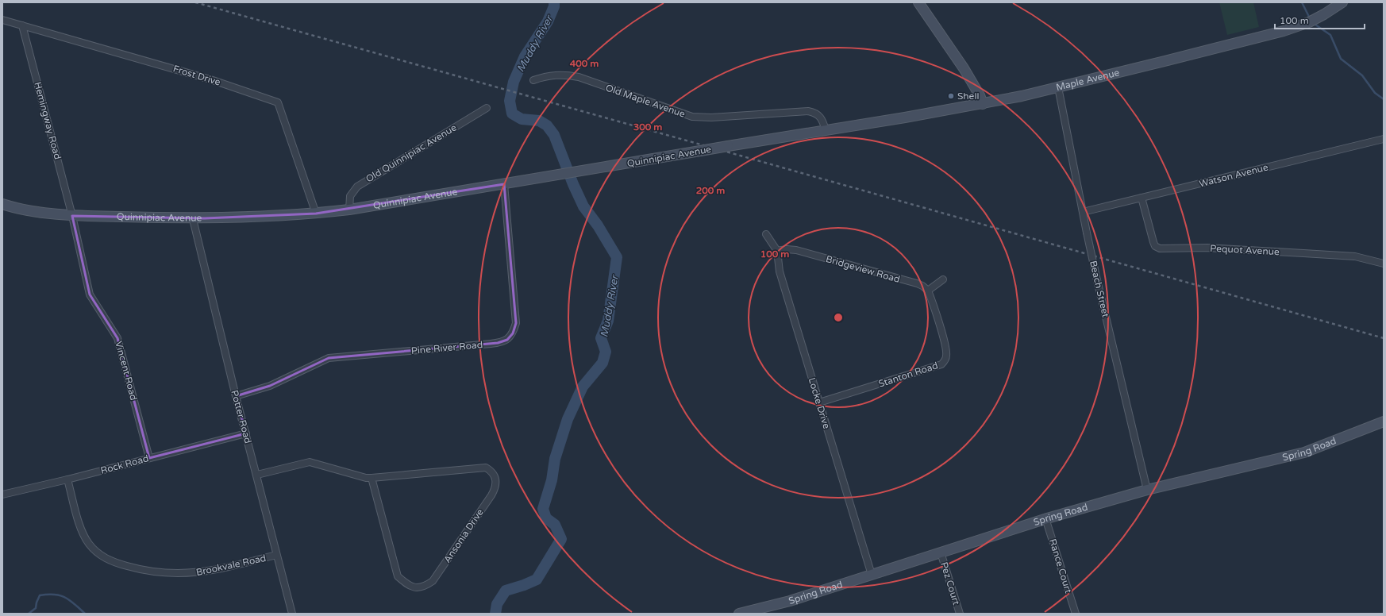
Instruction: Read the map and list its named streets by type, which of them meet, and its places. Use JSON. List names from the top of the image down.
{
  "streets": {
    "main road": ["Maple Avenue", "Quinnipiac Avenue", "Spring Road"],
    "street": [
      "Frost Drive",
      "Old Maple Avenue",
      "Hemingway Road",
      "Old Quinnipiac Avenue",
      "Watson Avenue",
      "Pequot Avenue",
      "Bridgeview Road",
      "Beach Street",
      "Pine River Road",
      "Vincent Road",
      "Stanton Road",
      "Locke Drive",
      "Potter Road",
      "Rock Road",
      "Ansonia Drive",
      "Brookvale Road",
      "Rance Court",
      "Pez Court"
    ]
  },
  "crossings": [
    ["Frost Drive", "Hemingway Road"],
    ["Frost Drive", "Quinnipiac Avenue"],
    ["Maple Avenue", "Old Maple Avenue"],
    ["Maple Avenue", "Quinnipiac Avenue"],
    ["Maple Avenue", "Beach Street"],
    ["Old Maple Avenue", "Quinnipiac Avenue"],
    ["Hemingway Road", "Quinnipiac Avenue"],
    ["Hemingway Road", "Vincent Road"],
    ["Old Quinnipiac Avenue", "Quinnipiac Avenue"],
    ["Quinnipiac Avenue", "Pine River Road"],
    ["Quinnipiac Avenue", "Vincent Road"],
    ["Quinnipiac Avenue", "Potter Road"],
    ["Watson Avenue", "Pequot Avenue"],
    ["Watson Avenue", "Beach Street"],
    ["Bridgeview Road", "Stanton Road"],
    ["Bridgeview Road", "Locke Drive"],
    ["Beach Street", "Spring Road"],
    ["Pine River Road", "Potter Road"],
    ["Vincent Road", "Rock Road"],
    ["Stanton Road", "Locke Drive"],
    ["Locke Drive", "Spring Road"],
    ["Potter Road", "Rock Road"],
    ["Potter Road", "Ansonia Drive"],
    ["Potter Road", "Brookvale Road"],
    ["Spring Road", "Rance Court"],
    ["Spring Road", "Pez Court"],
    ["Rock Road", "Brookvale Road"]
  ],
  "water": ["Muddy River"],
  "places": ["Shell"],
  "scale_bar": "100 m",
  "rings": [
    "400 m",
    "300 m",
    "200 m",
    "100 m"
  ]
}
